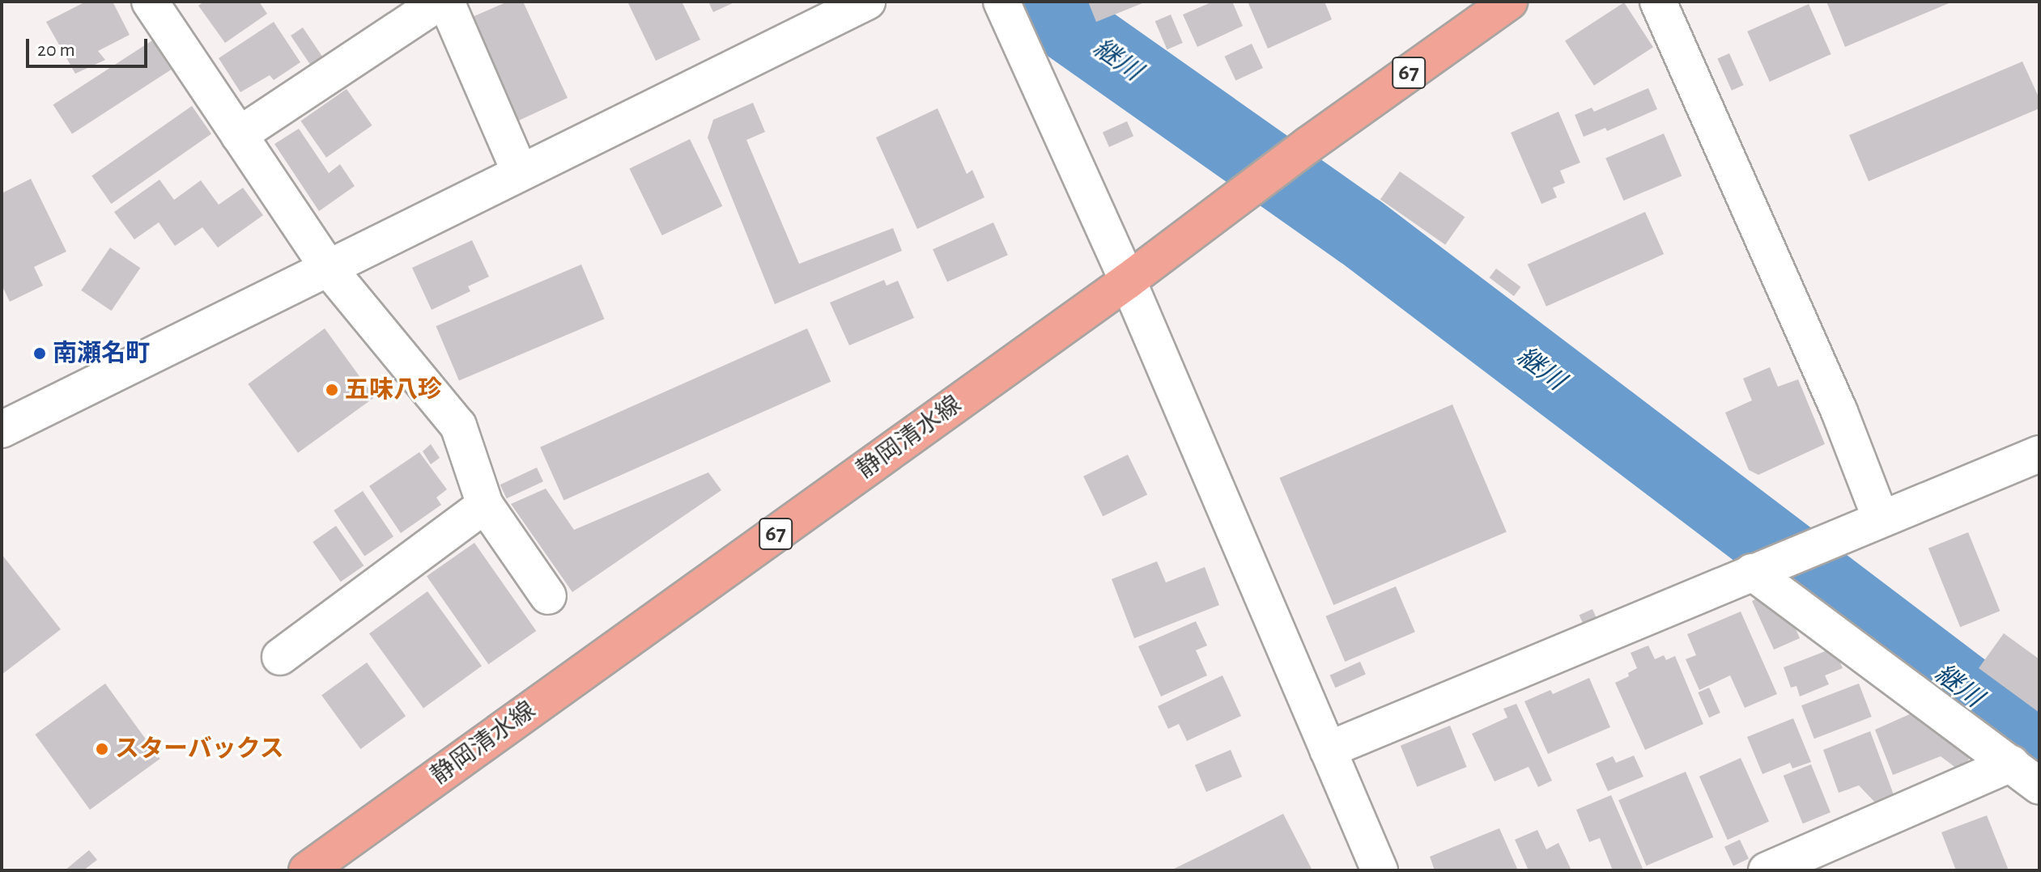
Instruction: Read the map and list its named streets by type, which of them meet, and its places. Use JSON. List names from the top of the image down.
{
  "streets": {
    "main road": ["67", "静岡清水線"]
  },
  "water": ["継川"],
  "places": ["南瀬名町", "五味八珍", "スターバックス"],
  "scale_bar": "20 m"
}
